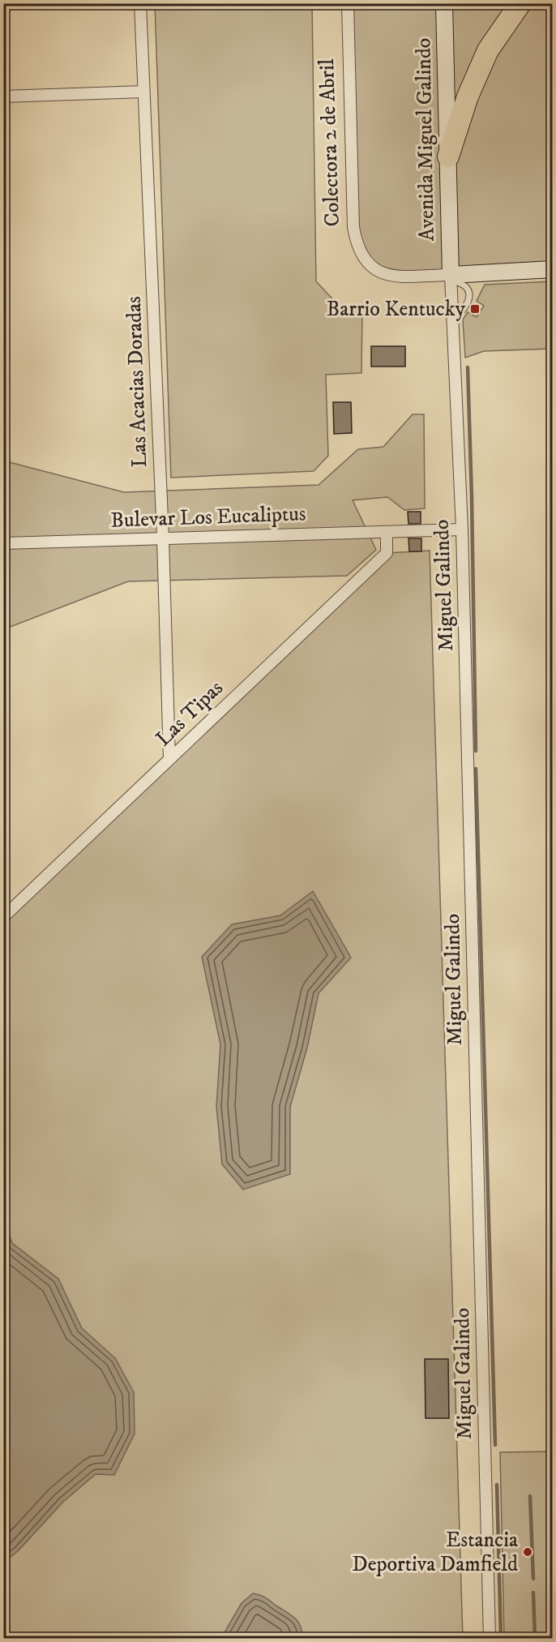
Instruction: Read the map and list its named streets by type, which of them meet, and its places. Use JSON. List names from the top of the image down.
{
  "streets": {
    "main road": ["Avenida Miguel Galindo", "Colectora 2 de Abril"],
    "street": [
      "Las Acacias Doradas",
      "Bulevar Los Eucaliptus",
      "Miguel Galindo",
      "Las Tipas"
    ]
  },
  "crossings": [
    ["Avenida Miguel Galindo", "Colectora 2 de Abril"],
    ["Avenida Miguel Galindo", "Miguel Galindo"],
    ["Colectora 2 de Abril", "Miguel Galindo"],
    ["Las Acacias Doradas", "Bulevar Los Eucaliptus"],
    ["Las Acacias Doradas", "Las Tipas"],
    ["Bulevar Los Eucaliptus", "Miguel Galindo"],
    ["Bulevar Los Eucaliptus", "Las Tipas"]
  ],
  "places": {
    "transit": ["Barrio Kentucky"],
    "other": ["Estancia Deportiva Damfield"]
  }
}
